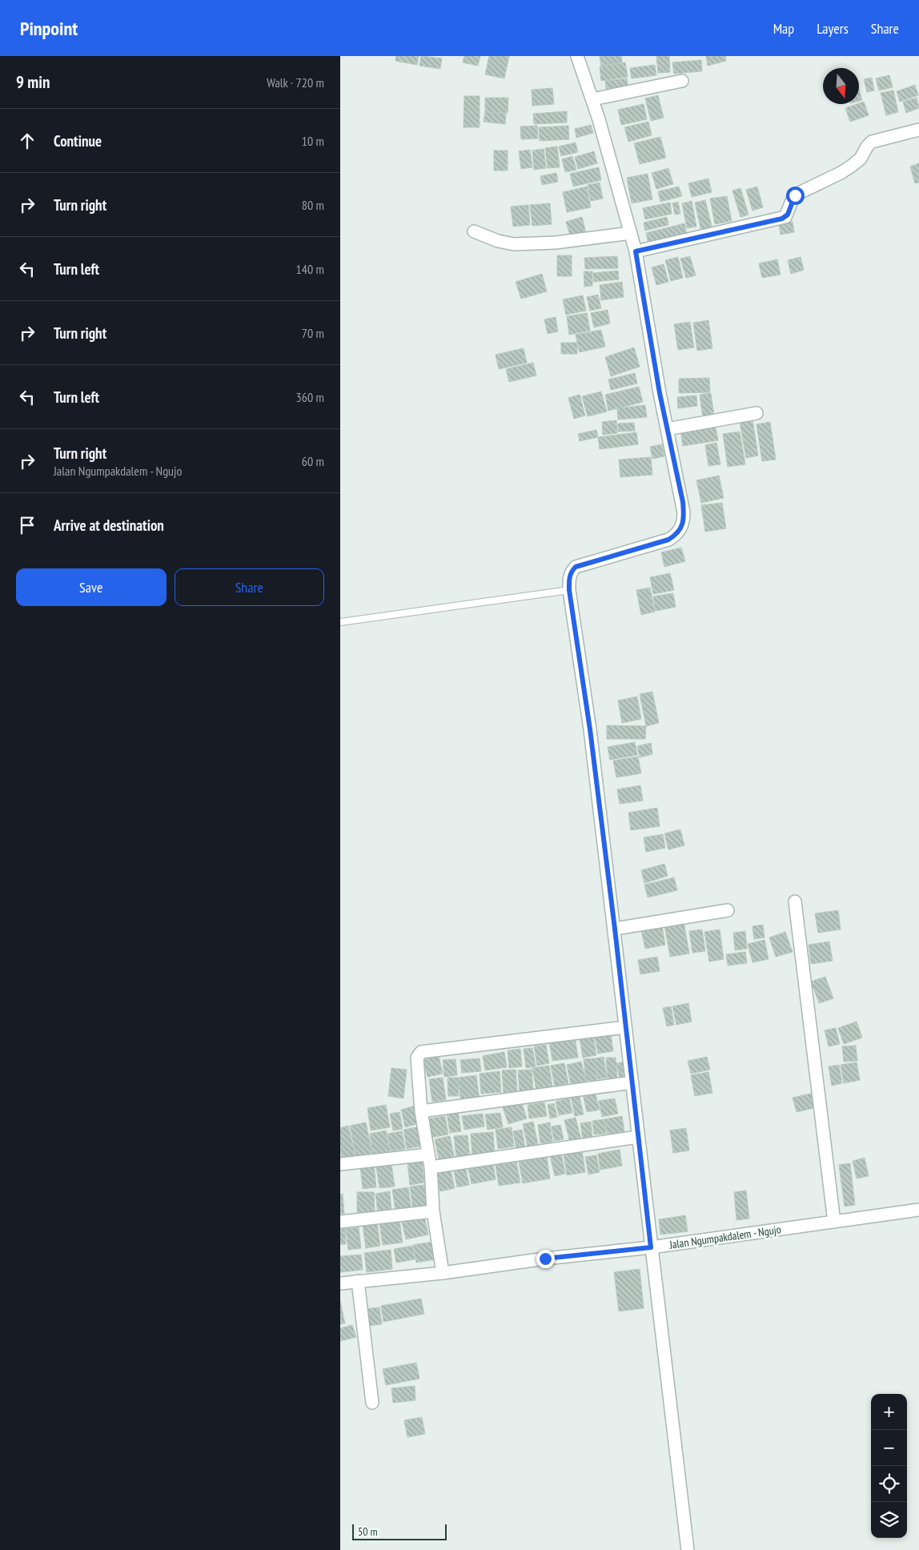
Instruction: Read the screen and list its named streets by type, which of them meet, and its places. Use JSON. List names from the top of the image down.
{
  "streets": {
    "street": ["Jalan Ngumpakdalem - Ngujo"]
  },
  "scale_bar": "50 m",
  "north": "bottom",
  "page": {
    "header": "Pinpoint",
    "nav": ["Map", "Layers", "Share"],
    "heading": ["9 min", "Walk · 720 m"],
    "list": [
      ["Continue", "10 m"],
      ["Turn right", "80 m"],
      ["Turn left", "140 m"],
      ["Turn right", "70 m"],
      ["Turn left", "360 m"],
      ["Turn right", "Jalan Ngumpakdalem - Ngujo", "60 m"],
      "Arrive at destination"
    ],
    "buttons": ["Save", "Share"],
    "map_buttons": ["+", "−"],
    "scale": "50 m"
  }
}
